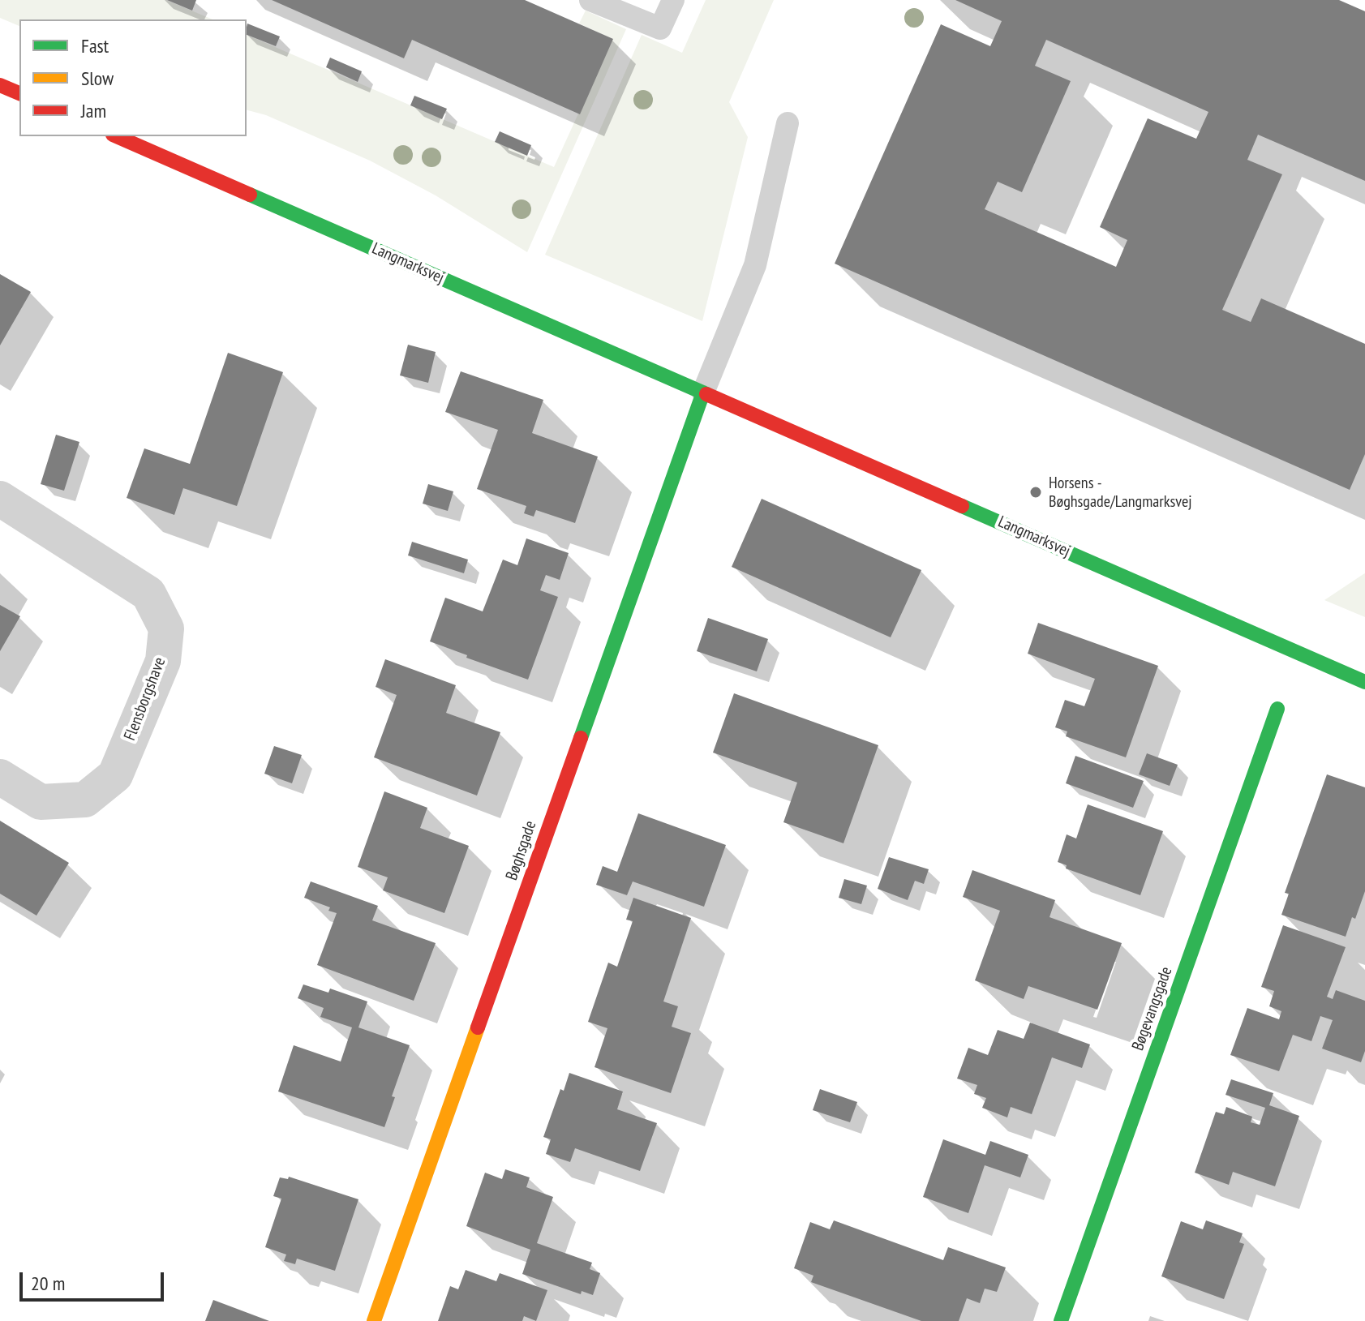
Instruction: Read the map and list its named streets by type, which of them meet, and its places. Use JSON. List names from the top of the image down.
{
  "streets": {
    "street": [
      "Langmarksvej",
      "Flensborgshave",
      "Bøghsgade",
      "Bøgevangsgade"
    ]
  },
  "crossings": [
    ["Langmarksvej", "Bøghsgade"]
  ],
  "places": ["Horsens - Bøghsgade/Langmarksvej"],
  "legend": ["Fast", "Slow", "Jam"],
  "scale_bar": "20 m"
}
